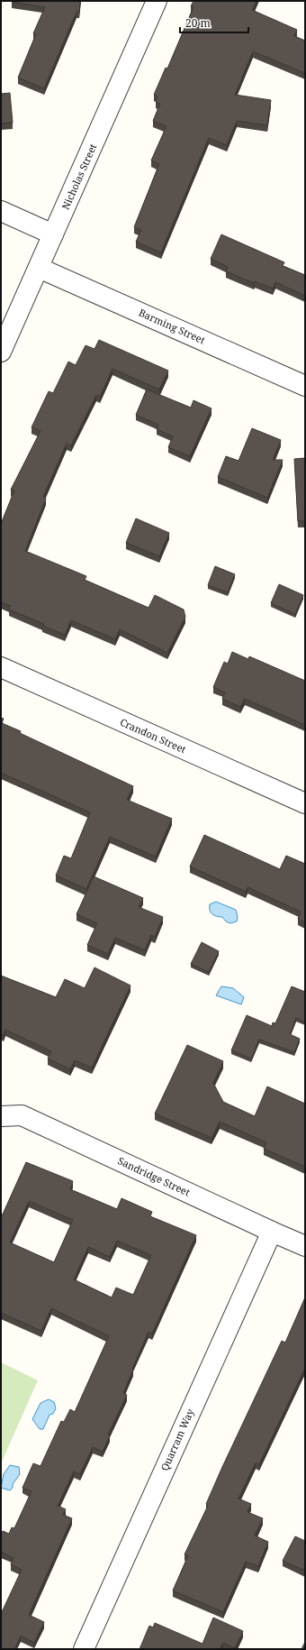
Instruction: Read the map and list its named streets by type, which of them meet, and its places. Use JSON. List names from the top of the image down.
{
  "streets": {
    "street": [
      "Nicholas Street",
      "Barming Street",
      "Crandon Street",
      "Sandridge Street",
      "Quarram Way"
    ]
  },
  "crossings": [
    ["Nicholas Street", "Barming Street"],
    ["Sandridge Street", "Quarram Way"]
  ],
  "scale_bar": "20 m"
}
